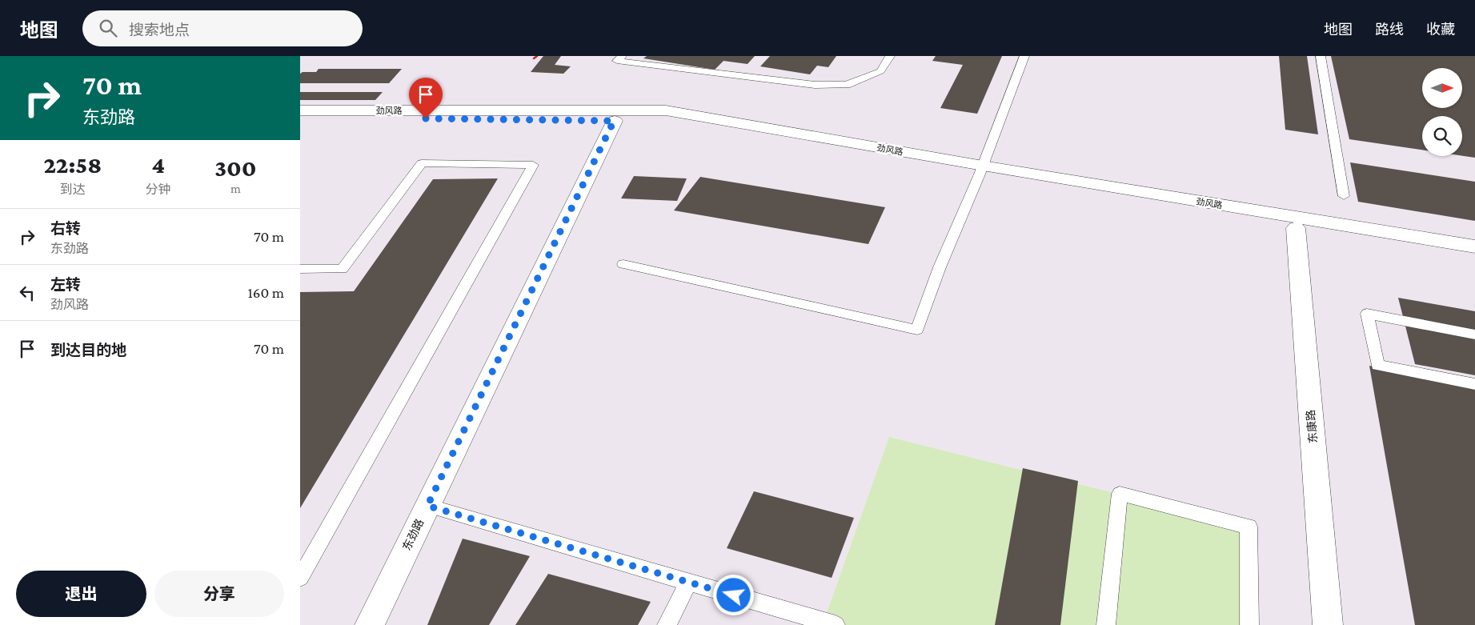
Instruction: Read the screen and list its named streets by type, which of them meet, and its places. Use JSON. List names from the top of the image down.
{
  "streets": {
    "street": ["劲风路", "东康路", "东劲路"]
  },
  "crossings": [
    ["劲风路", "东康路"],
    ["劲风路", "东劲路"]
  ],
  "north": "right",
  "page": {
    "header": "地图",
    "search": "搜索地点",
    "nav": ["地图", "路线", "收藏"],
    "turn": ["70 m", "东劲路"],
    "eta": [
      "22:58",
      "到达",
      "4",
      "分钟",
      "300",
      "m"
    ],
    "list": [
      {
        "name": "右转",
        "note": "东劲路",
        "value": "70 m"
      },
      {
        "name": "左转",
        "note": "劲风路",
        "value": "160 m"
      },
      {
        "name": "到达目的地",
        "value": "70 m"
      }
    ],
    "buttons": ["退出", "分享"]
  }
}
